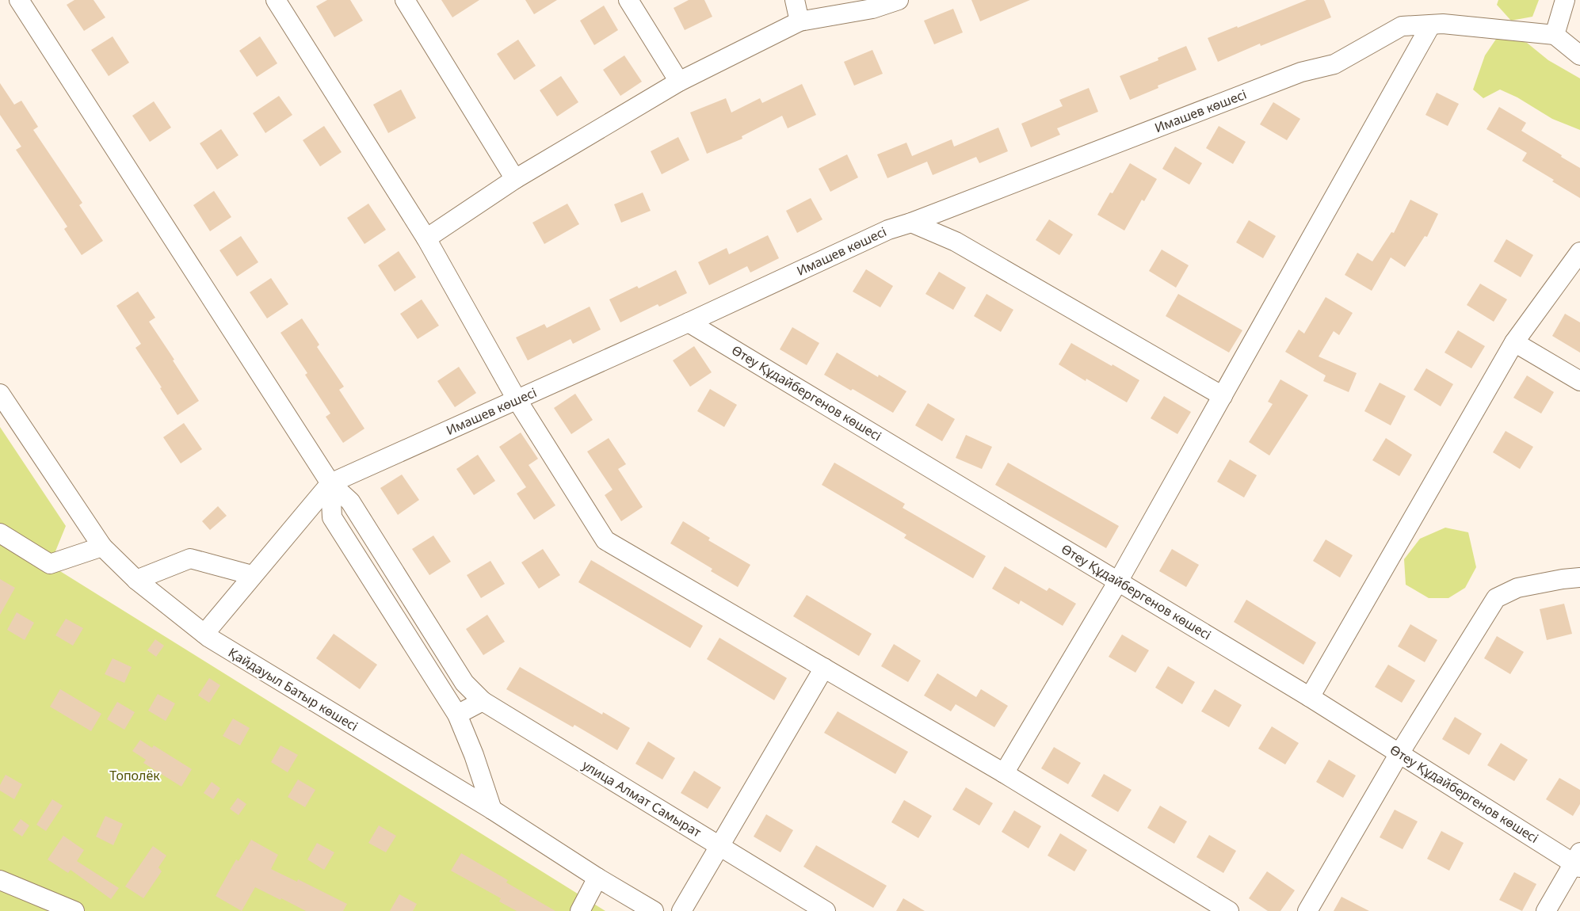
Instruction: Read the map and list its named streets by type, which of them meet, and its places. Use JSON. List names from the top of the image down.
{
  "streets": {
    "street": [
      "Имашев көшесі",
      "Өтеу Құдайбергенов көшесі",
      "Қайдауыл Батыр көшесі",
      "улица Алмат Самырат"
    ]
  },
  "crossings": [
    ["Имашев көшесі", "Өтеу Құдайбергенов көшесі"],
    ["Имашев көшесі", "Қайдауыл Батыр көшесі"],
    ["Имашев көшесі", "улица Алмат Самырат"]
  ],
  "parks": ["Тополёк"]
}
